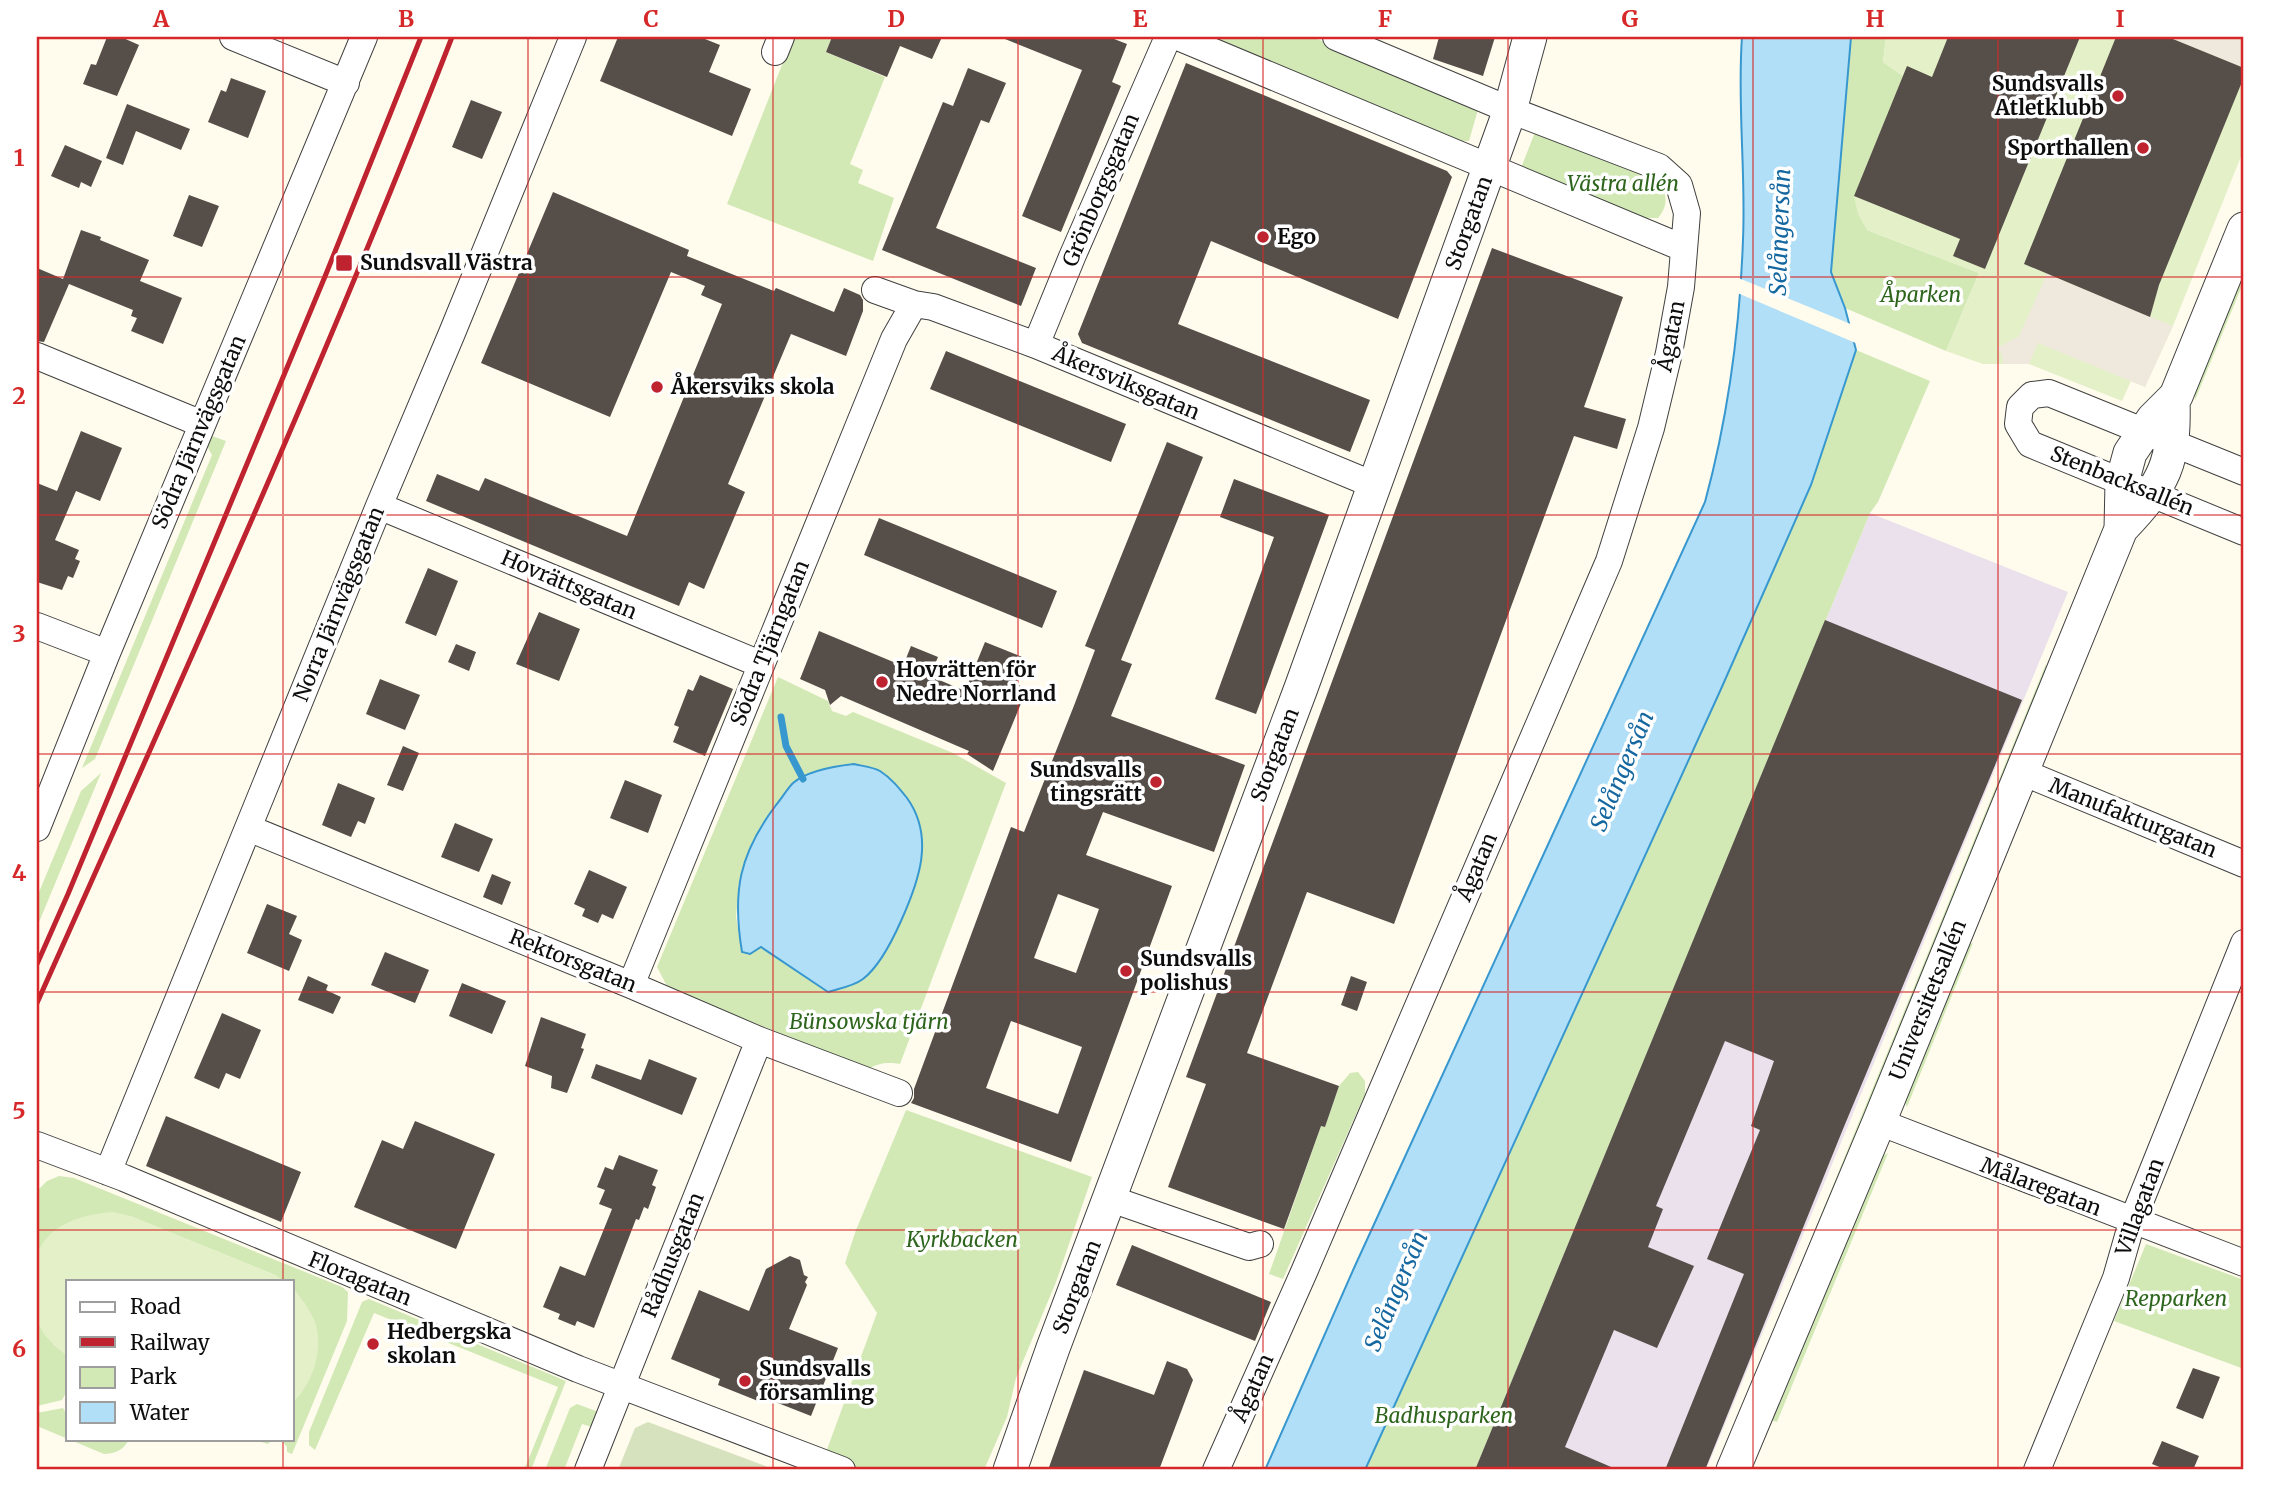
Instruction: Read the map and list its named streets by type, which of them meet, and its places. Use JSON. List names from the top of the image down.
{
  "streets": {
    "street": [
      "Grönborgsgatan",
      "Storgatan",
      "Ågatan",
      "Åkersviksgatan",
      "Södra Järnvägsgatan",
      "Stenbacksallén",
      "Hovrättsgatan",
      "Norra Järnvägsgatan",
      "Södra Tjärngatan",
      "Manufakturgatan",
      "Rektorsgatan",
      "Universitetsallén",
      "Målaregatan",
      "Villagatan",
      "Rådhusgatan",
      "Floragatan"
    ]
  },
  "crossings": [
    ["Grönborgsgatan", "Åkersviksgatan"],
    ["Storgatan", "Åkersviksgatan"],
    ["Åkersviksgatan", "Södra Tjärngatan"],
    ["Stenbacksallén", "Universitetsallén"],
    ["Hovrättsgatan", "Norra Järnvägsgatan"],
    ["Hovrättsgatan", "Södra Tjärngatan"],
    ["Norra Järnvägsgatan", "Rektorsgatan"],
    ["Norra Järnvägsgatan", "Floragatan"],
    ["Södra Tjärngatan", "Rektorsgatan"],
    ["Manufakturgatan", "Universitetsallén"],
    ["Rektorsgatan", "Rådhusgatan"],
    ["Universitetsallén", "Målaregatan"],
    ["Målaregatan", "Villagatan"],
    ["Rådhusgatan", "Floragatan"]
  ],
  "water": ["Selångersån"],
  "parks": [
    "Västra allén",
    "Åparken",
    "Bünsowska tjärn",
    "Kyrkbacken",
    "Repparken",
    "Badhusparken"
  ],
  "places": {
    "other": [
      "Sundsvalls Atletklubb",
      "Sporthallen",
      "Ego",
      "Åkersviks skola",
      "Hovrätten för Nedre Norrland",
      "Sundsvalls tingsrätt",
      "Sundsvalls polishus",
      "Hedbergska skolan",
      "Sundsvalls församling"
    ],
    "transit": ["Sundsvall Västra"]
  },
  "legend": [
    "Road",
    "Railway",
    "Park",
    "Water"
  ],
  "grid": {
    "columns": [
      "A",
      "B",
      "C",
      "D",
      "E",
      "F",
      "G",
      "H",
      "I"
    ],
    "rows": [
      "1",
      "2",
      "3",
      "4",
      "5",
      "6"
    ]
  }
}
